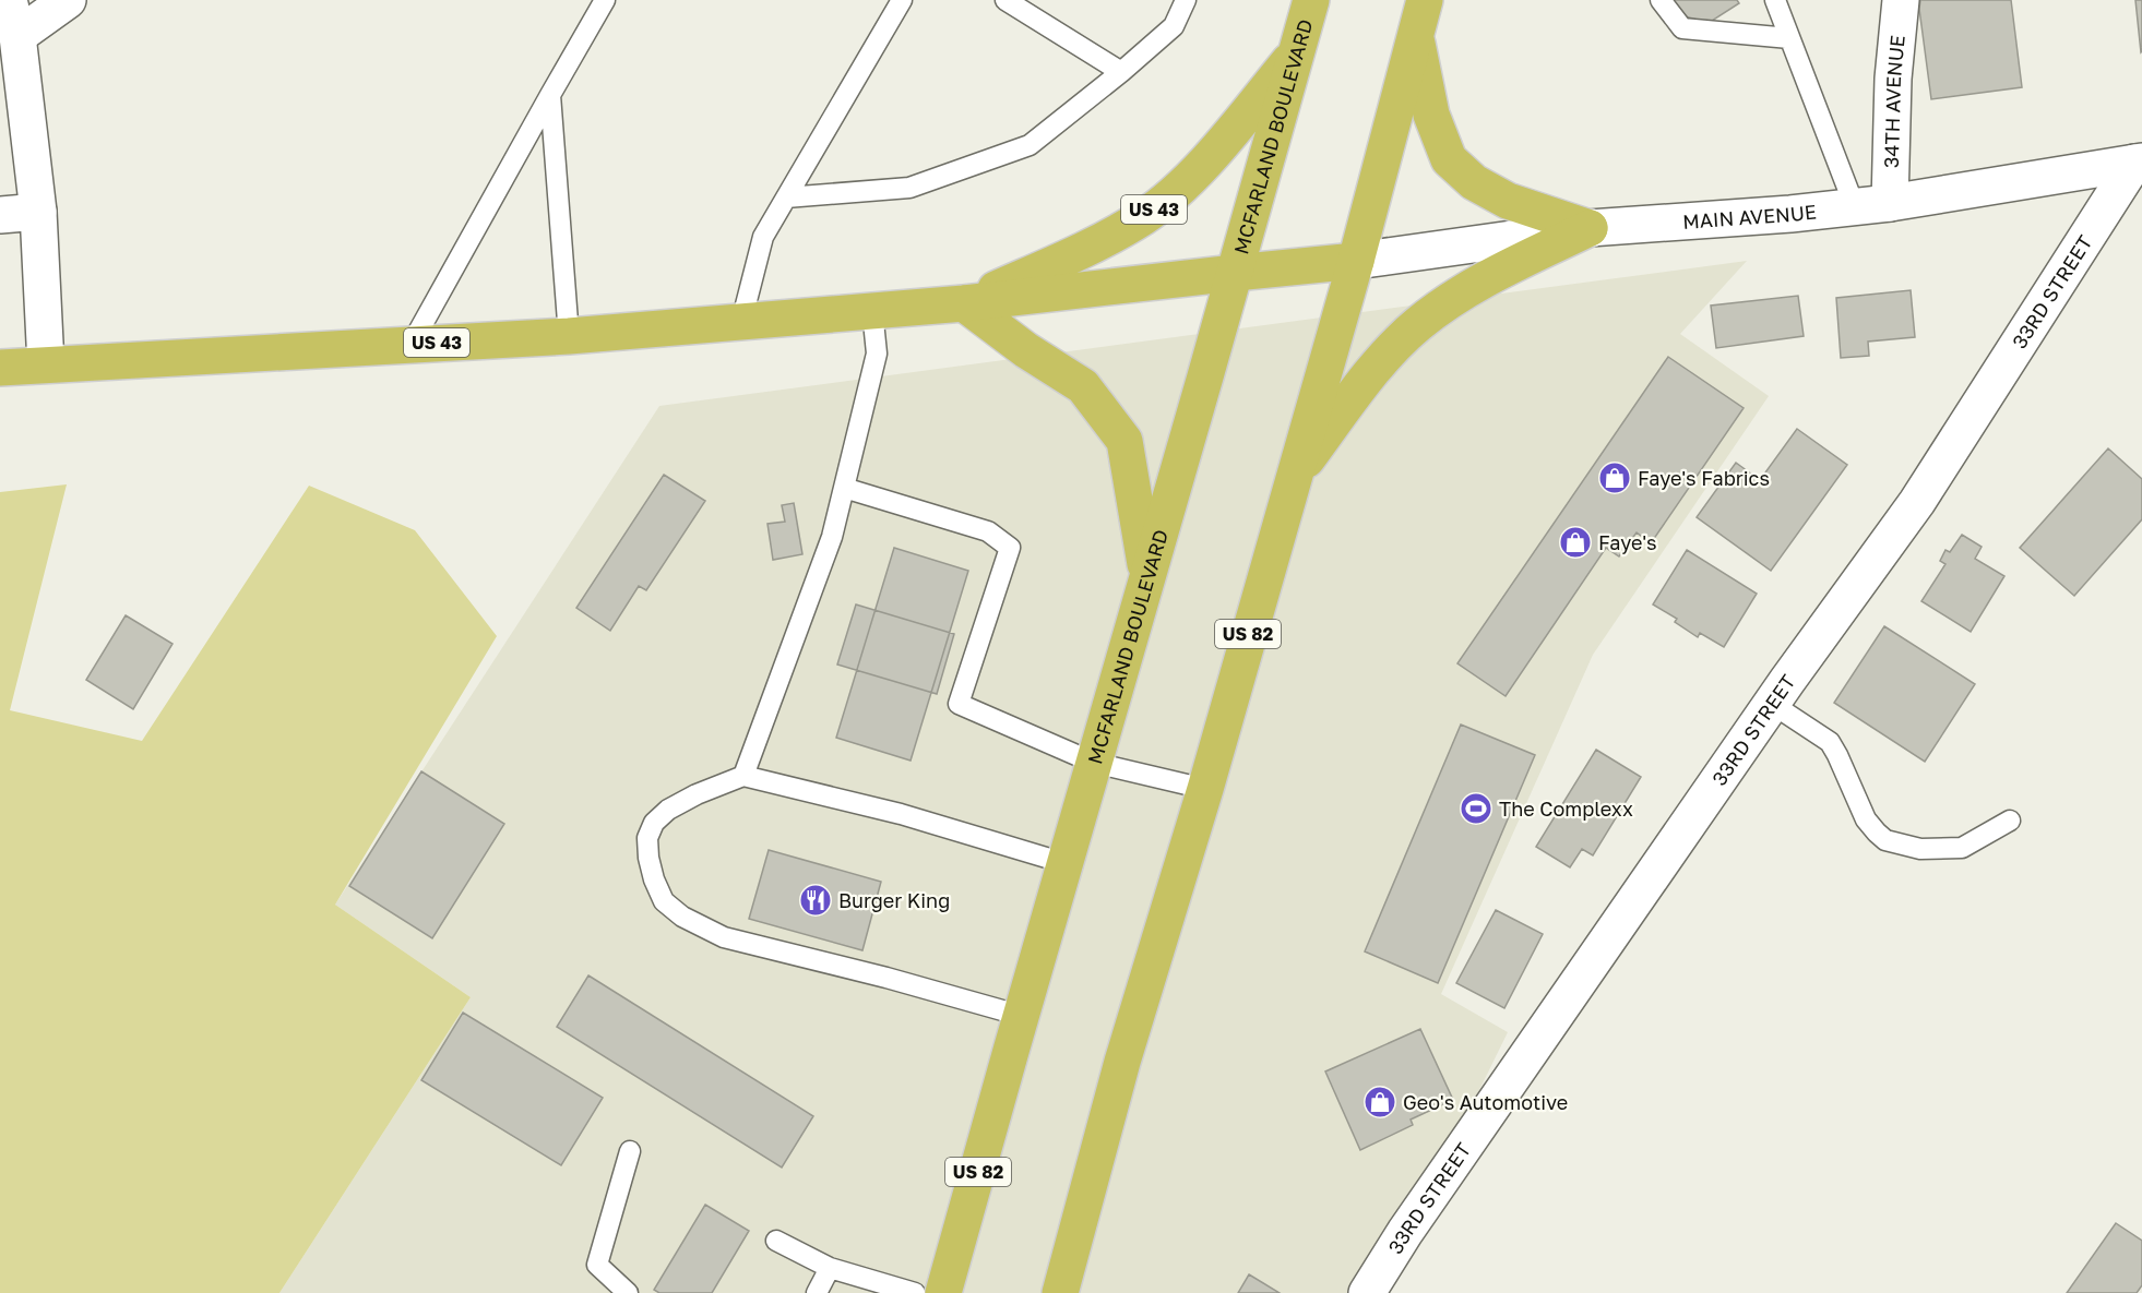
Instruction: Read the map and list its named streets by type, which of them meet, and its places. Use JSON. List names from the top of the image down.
{
  "streets": {
    "highway": ["MCFARLAND BOULEVARD", "US 43", "US 82"],
    "street": ["34TH AVENUE", "MAIN AVENUE", "33RD STREET"]
  },
  "crossings": [
    ["34TH AVENUE", "MAIN AVENUE"],
    ["MCFARLAND BOULEVARD", "US 43"],
    ["US 43", "MAIN AVENUE"],
    ["US 43", "US 82"],
    ["MAIN AVENUE", "33RD STREET"],
    ["MAIN AVENUE", "US 82"]
  ],
  "places": {
    "shop": ["Faye's Fabrics", "Faye's", "Geo's Automotive"],
    "sports": ["The Complexx"],
    "restaurant": ["Burger King"]
  }
}
